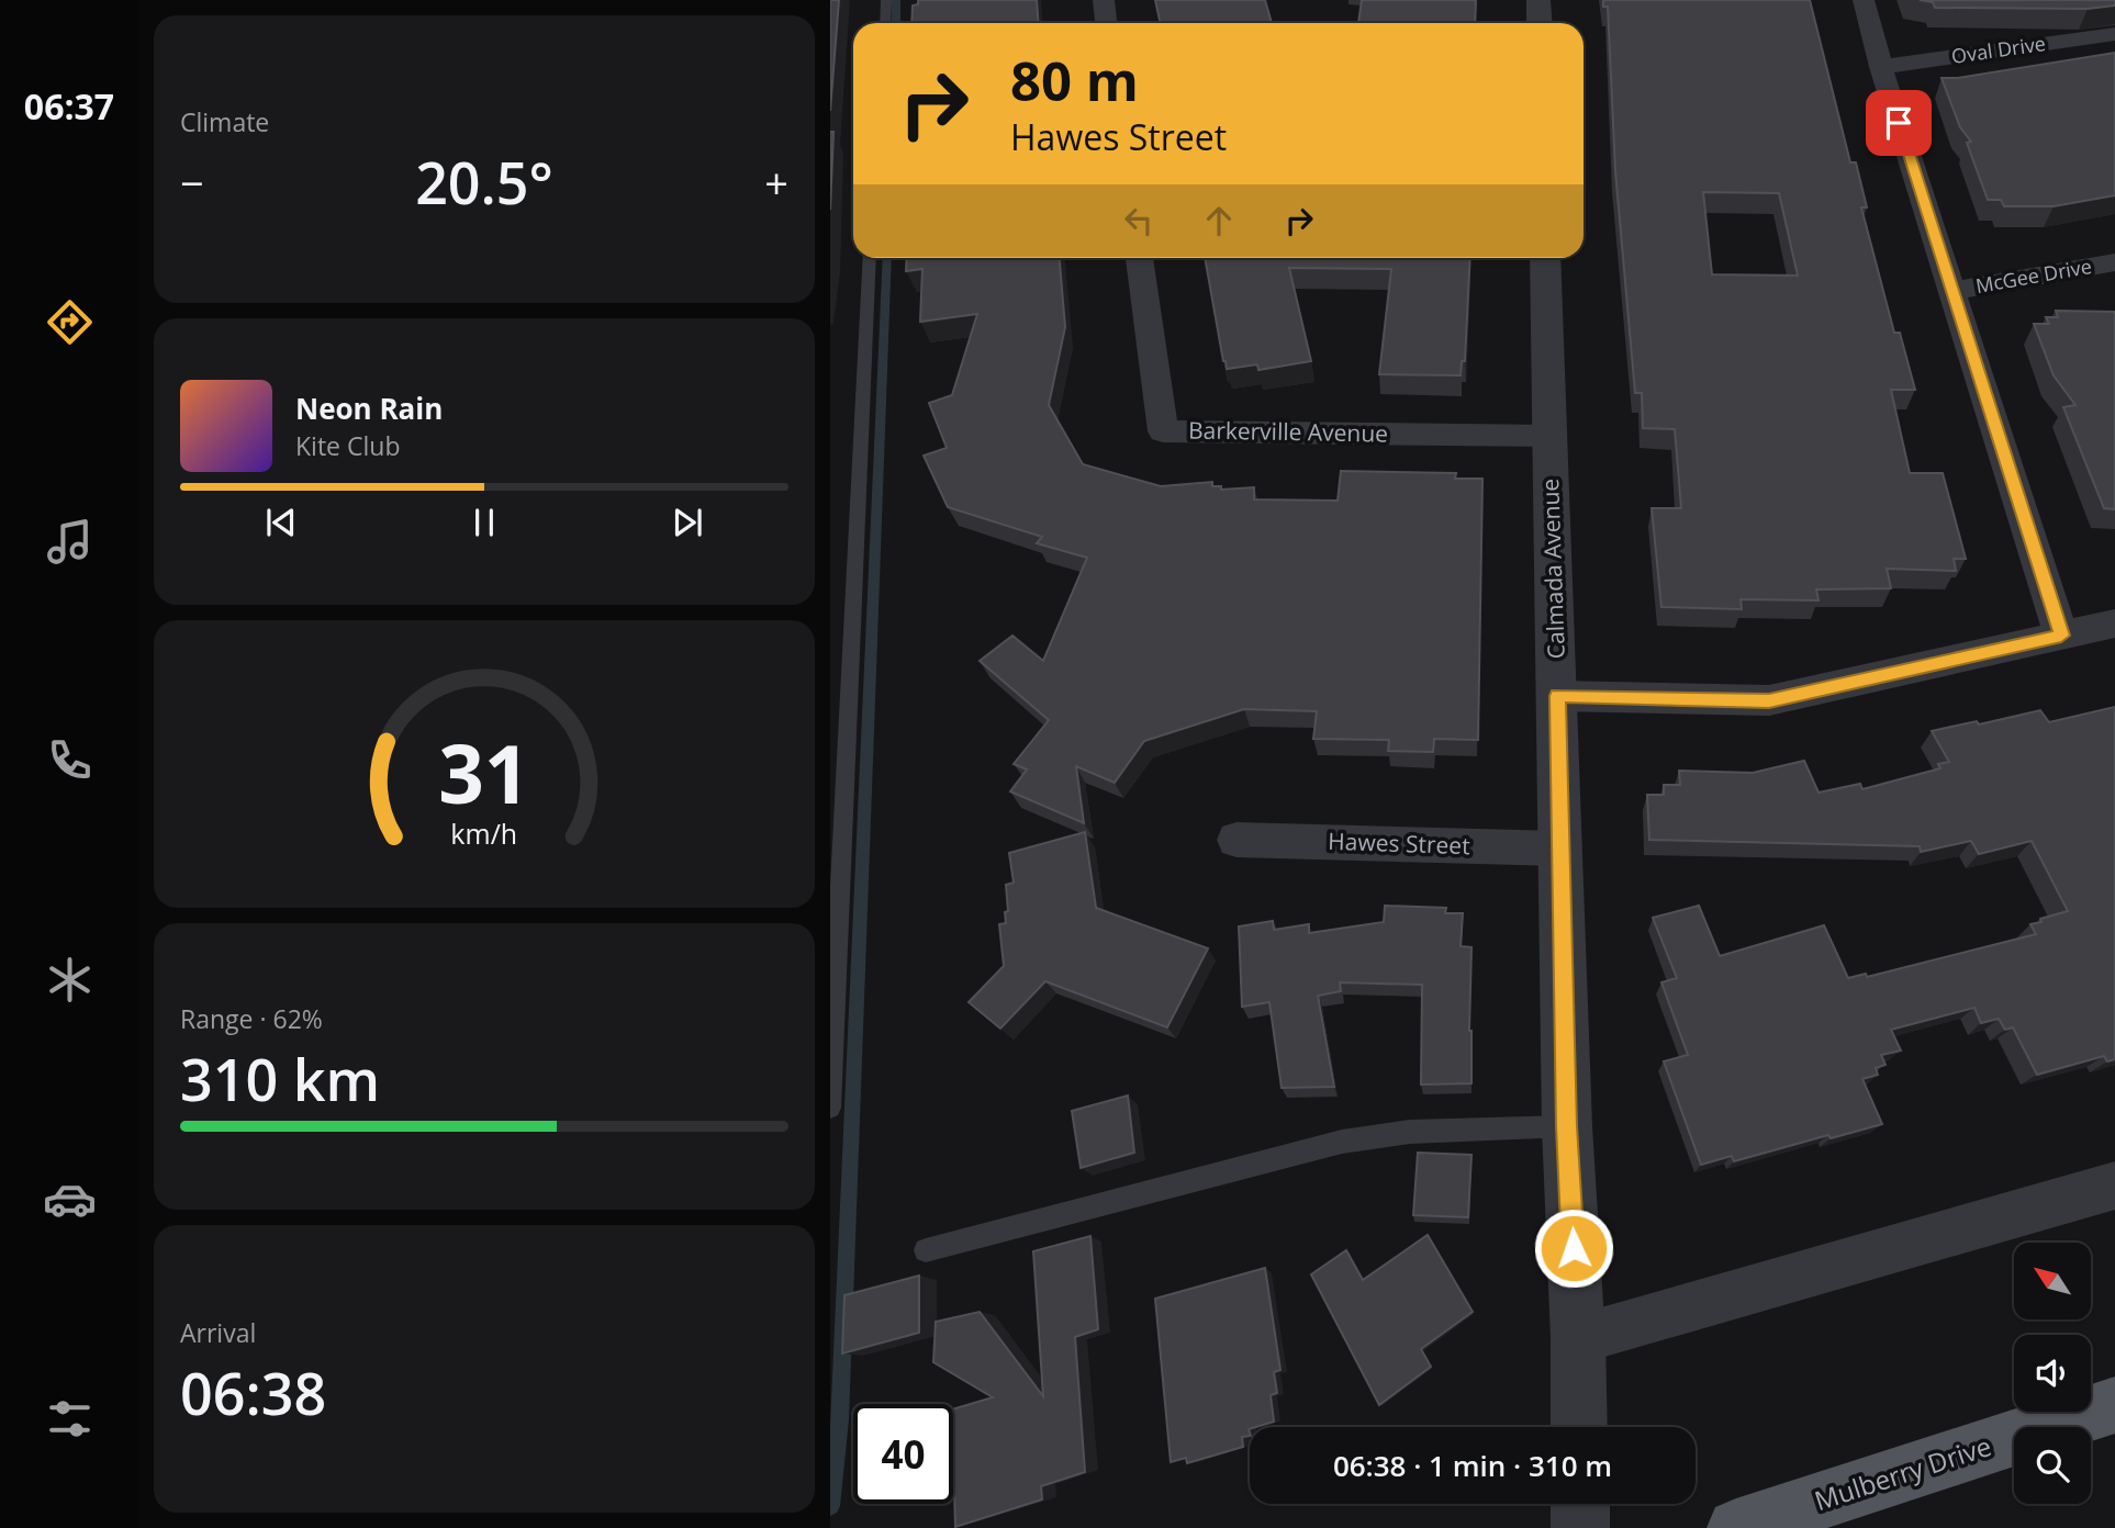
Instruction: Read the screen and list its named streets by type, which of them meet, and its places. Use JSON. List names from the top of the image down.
{
  "streets": {
    "main road": ["Mulberry Drive"],
    "street": [
      "Oval Drive",
      "McGee Drive",
      "Barkerville Avenue",
      "Calmada Avenue",
      "Hawes Street"
    ]
  },
  "crossings": [
    ["Barkerville Avenue", "Calmada Avenue"],
    ["Calmada Avenue", "Hawes Street"]
  ],
  "north": "top left",
  "page": {
    "tabs": "06:37",
    "tile": [
      "Climate",
      ["Range · 62%", "310 km"],
      ["Arrival", "06:38"]
    ],
    "turn": ["80 m", "Hawes Street"],
    "heat": ["−", "20.5°", "+"],
    "song": ["Neon Rain", "Kite Club"],
    "limit": "40",
    "trip": "06:38 · 1 min · 310 m",
    "gauge": ["31", "km/h"]
  }
}
